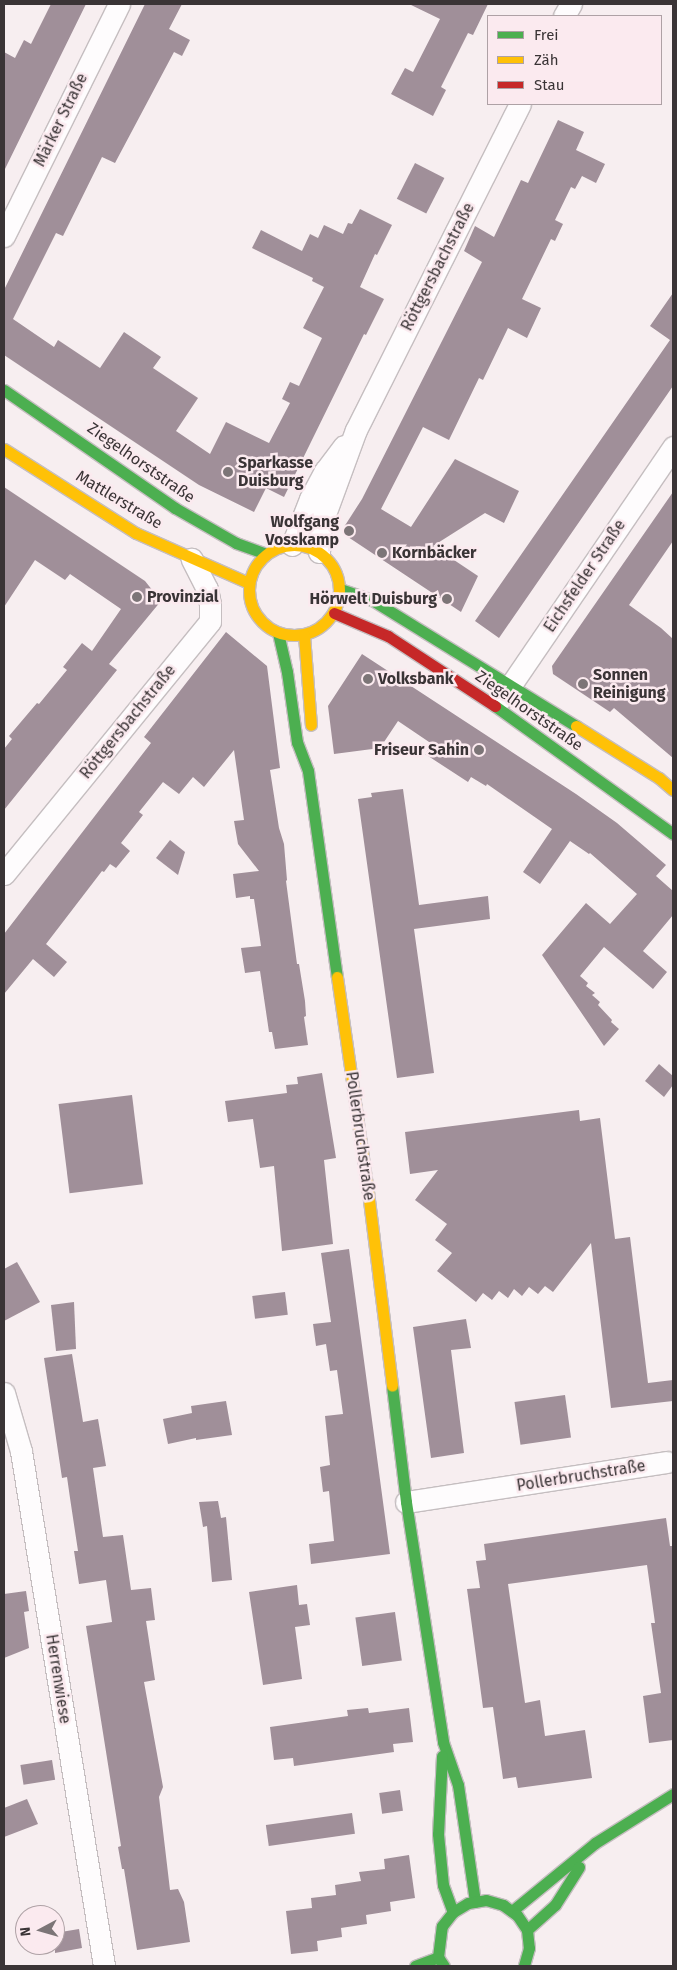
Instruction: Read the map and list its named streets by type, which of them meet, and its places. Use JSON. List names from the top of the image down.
{
  "streets": {
    "street": [
      "Märker Straße",
      "Röttgersbachstraße",
      "Ziegelhorststraße",
      "Mattlerstraße",
      "Eichsfelder Straße",
      "Pollerbruchstraße",
      "Herrenwiese"
    ]
  },
  "crossings": [
    ["Röttgersbachstraße", "Ziegelhorststraße"],
    ["Röttgersbachstraße", "Mattlerstraße"],
    ["Röttgersbachstraße", "Pollerbruchstraße"],
    ["Ziegelhorststraße", "Mattlerstraße"],
    ["Ziegelhorststraße", "Eichsfelder Straße"],
    ["Ziegelhorststraße", "Pollerbruchstraße"],
    ["Mattlerstraße", "Pollerbruchstraße"]
  ],
  "places": [
    "Sparkasse Duisburg",
    "Wolfgang Vosskamp",
    "Kornbäcker",
    "Provinzial",
    "Hörwelt Duisburg",
    "Volksbank",
    "Sonnen Reinigung",
    "Friseur Sahin"
  ],
  "legend": ["Frei", "Zäh", "Stau"],
  "north": "left"
}
